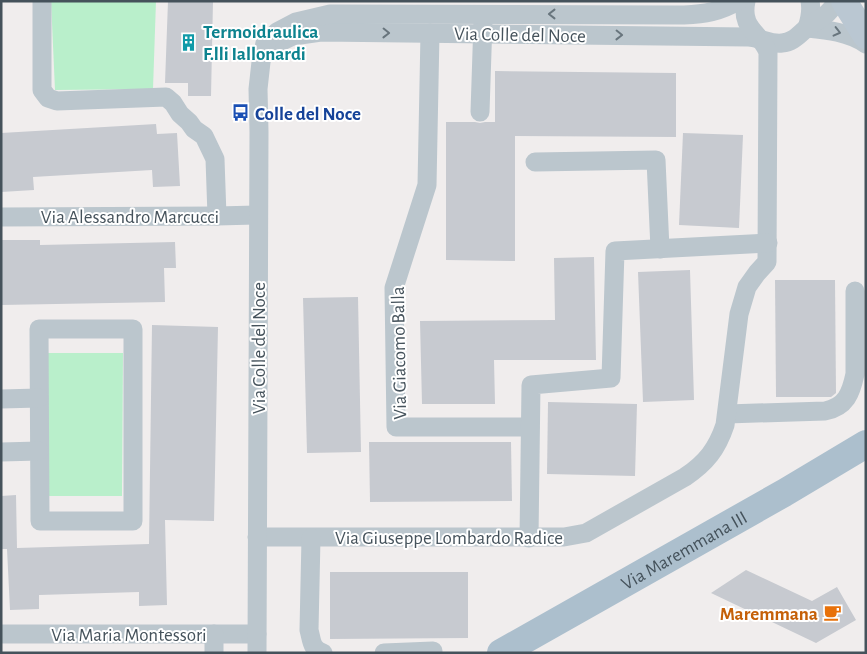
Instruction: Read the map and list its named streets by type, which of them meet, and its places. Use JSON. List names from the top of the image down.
{
  "streets": {
    "main road": ["Via Maremmana III"],
    "street": [
      "Via Colle del Noce",
      "Via Alessandro Marcucci",
      "Via Giacomo Balla",
      "Via Giuseppe Lombardo Radice",
      "Via Maria Montessori"
    ]
  },
  "crossings": [
    ["Via Colle del Noce", "Via Alessandro Marcucci"],
    ["Via Colle del Noce", "Via Giacomo Balla"],
    ["Via Colle del Noce", "Via Giuseppe Lombardo Radice"],
    ["Via Colle del Noce", "Via Maria Montessori"]
  ],
  "places": {
    "building": ["Termoidraulica F.lli Iallonardi"],
    "bus stop": ["Colle del Noce"],
    "cafe": ["Maremmana"]
  }
}
